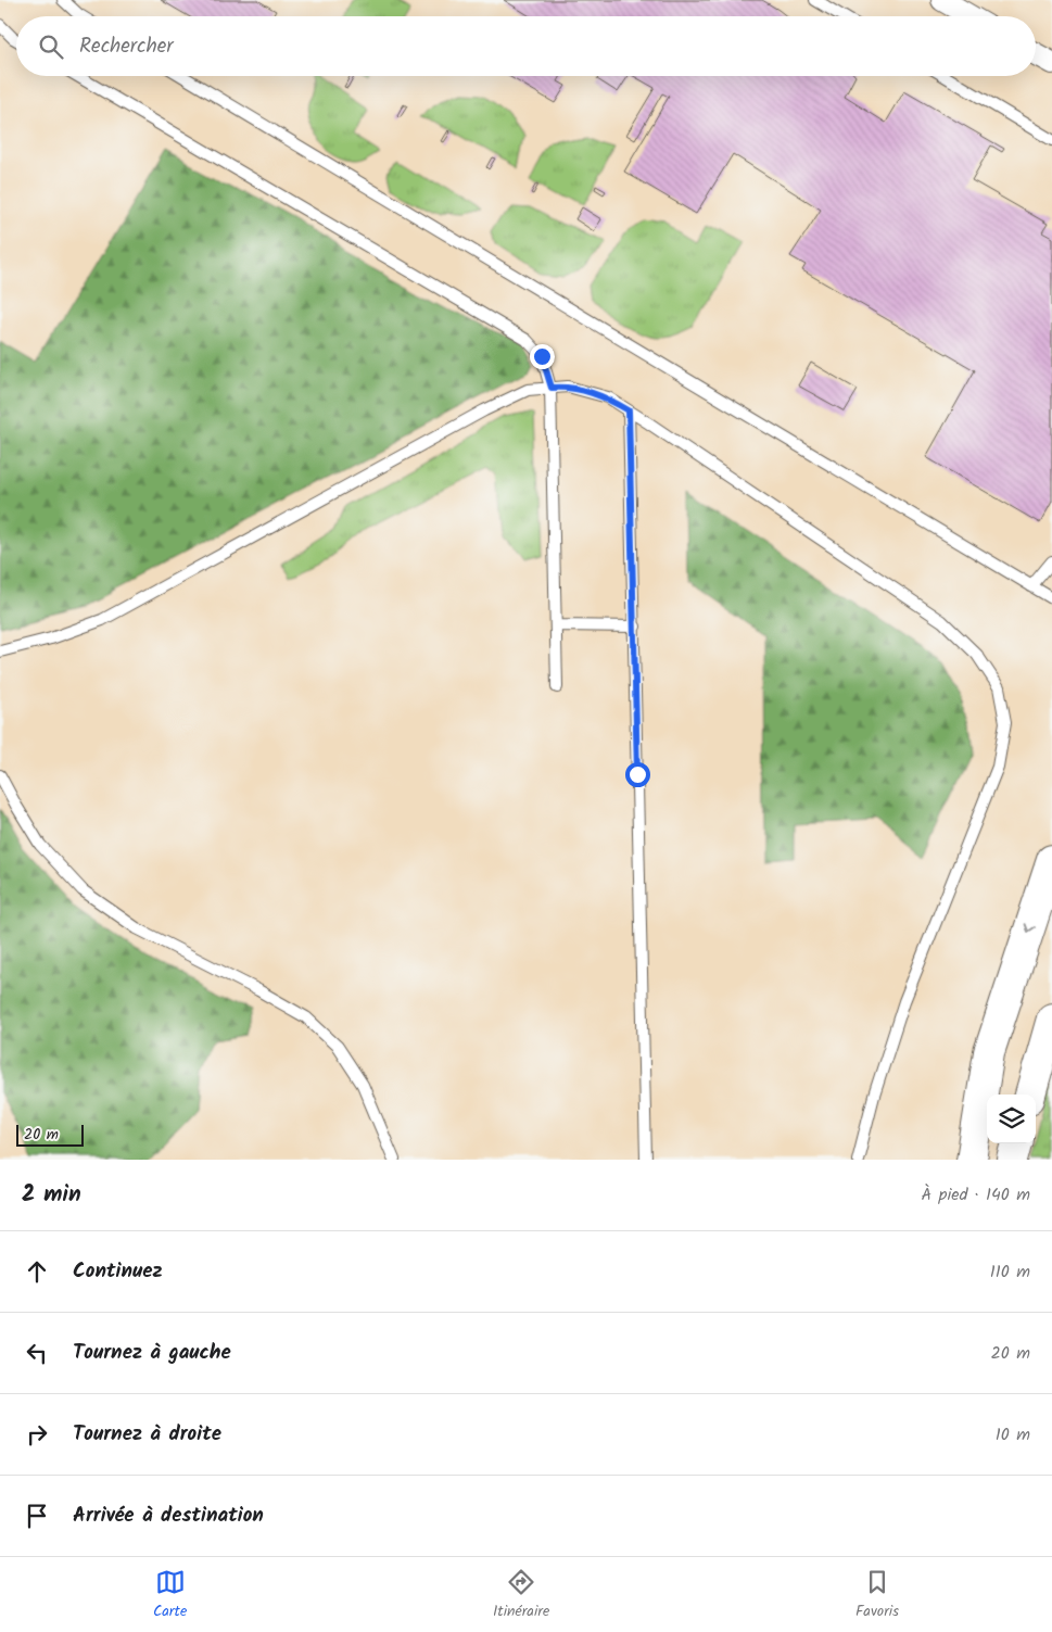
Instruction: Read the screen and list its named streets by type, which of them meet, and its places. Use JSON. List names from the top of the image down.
{
  "scale_bar": "20 m",
  "page": {
    "search": "Rechercher",
    "scale": "20 m",
    "heading": ["2 min", "À pied · 140 m"],
    "list": [
      ["Continuez", "110 m"],
      ["Tournez à gauche", "20 m"],
      ["Tournez à droite", "10 m"],
      "Arrivée à destination"
    ],
    "nav": ["Carte", "Itinéraire", "Favoris"]
  }
}
